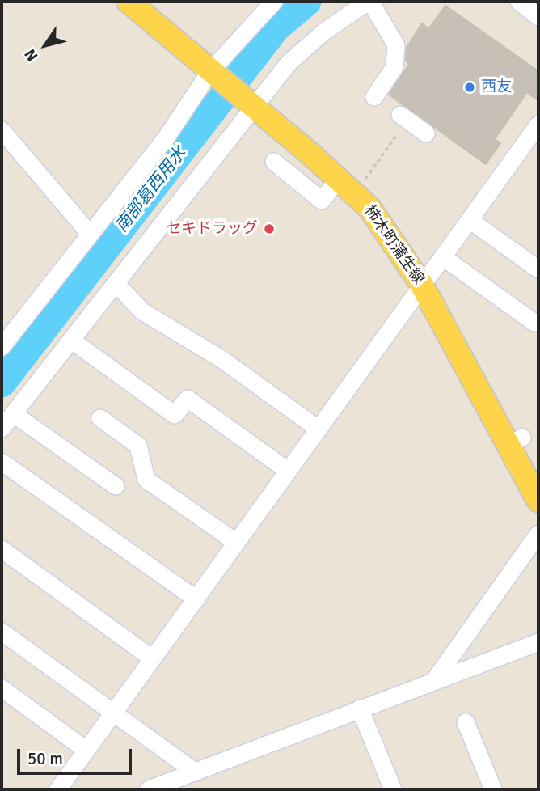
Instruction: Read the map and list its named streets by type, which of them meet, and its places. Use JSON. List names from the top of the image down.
{
  "streets": {
    "main road": ["柿木町蒲生線"]
  },
  "water": ["南部葛西用水"],
  "places": ["西友", "セキドラッグ"],
  "scale_bar": "50 m",
  "north": "bottom left"
}
